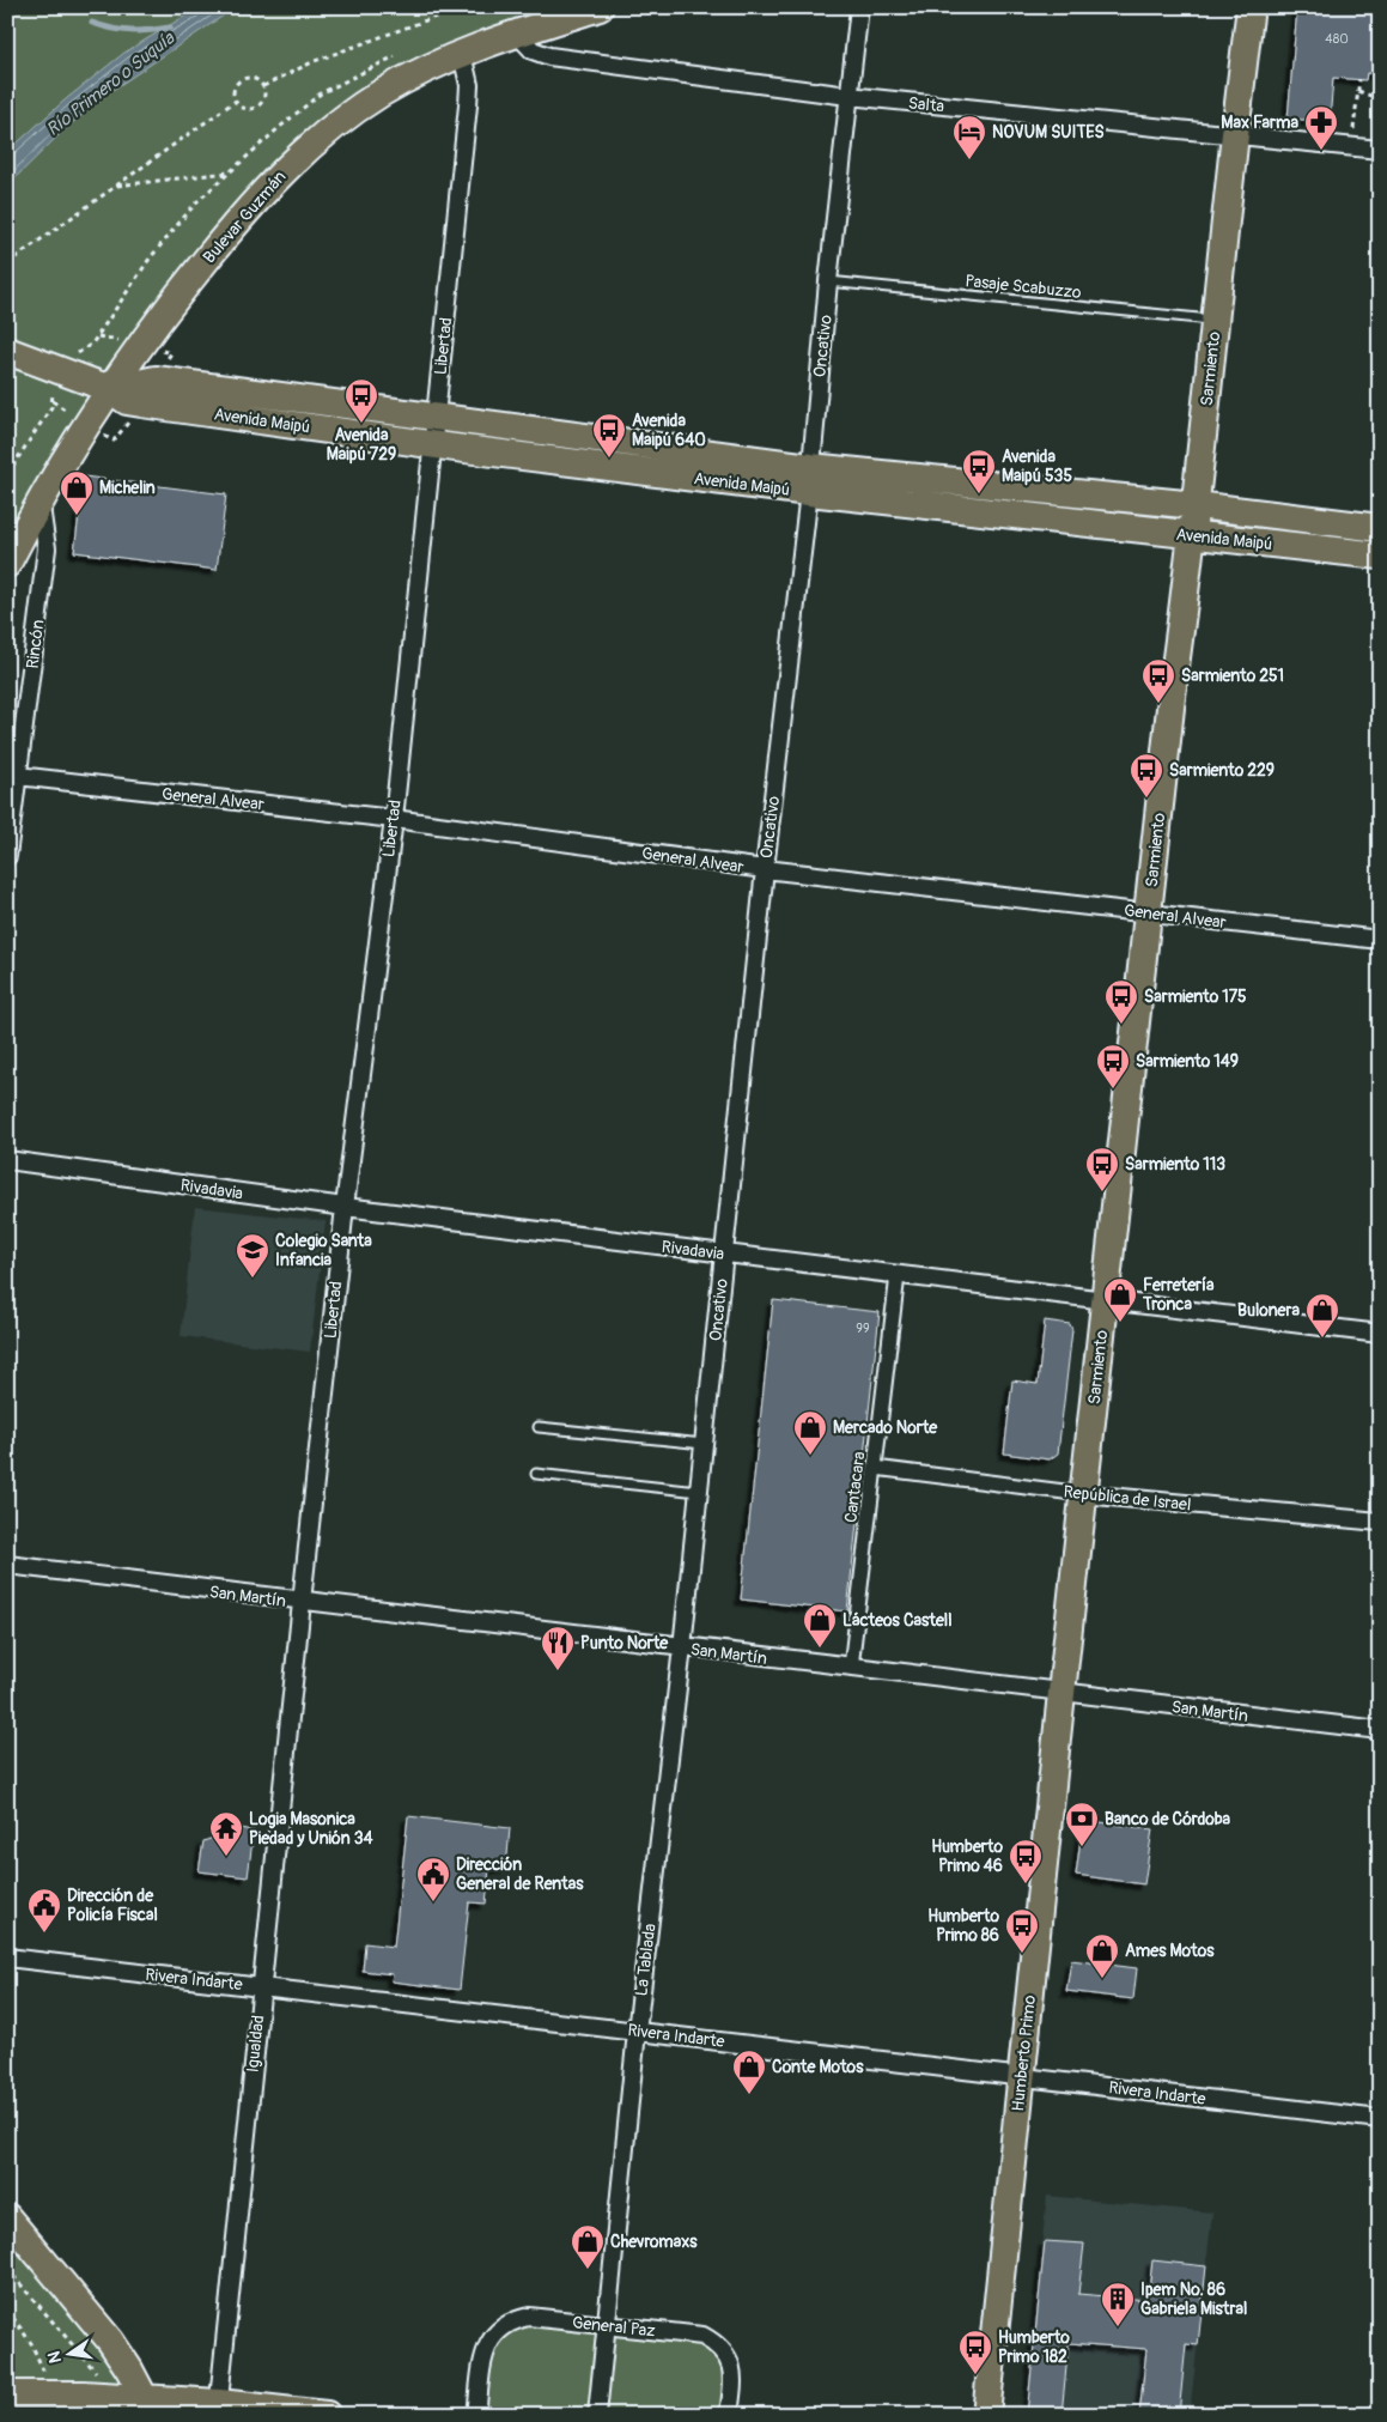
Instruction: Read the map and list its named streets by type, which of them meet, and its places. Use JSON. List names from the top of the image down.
{
  "streets": {
    "main road": [
      "Bulevar Guzmán",
      "Sarmiento",
      "Avenida Maipú",
      "Humberto Primo"
    ],
    "street": [
      "Salta",
      "Libertad",
      "Oncativo",
      "Rincón",
      "General Alvear",
      "Rivadavia",
      "Cantacara",
      "República de Israel",
      "San Martín",
      "La Tablada",
      "Rivera Indarte",
      "Igualdad",
      "General Paz"
    ],
    "lane": ["Pasaje Scabuzzo"]
  },
  "crossings": [
    ["Salta", "Bulevar Guzmán"],
    ["Salta", "Oncativo"],
    ["Salta", "Sarmiento"],
    ["Bulevar Guzmán", "Libertad"],
    ["Bulevar Guzmán", "Avenida Maipú"],
    ["Bulevar Guzmán", "Rincón"],
    ["Pasaje Scabuzzo", "Oncativo"],
    ["Pasaje Scabuzzo", "Sarmiento"],
    ["Libertad", "Avenida Maipú"],
    ["Libertad", "General Alvear"],
    ["Libertad", "Rivadavia"],
    ["Libertad", "San Martín"],
    ["Libertad", "Igualdad"],
    ["Oncativo", "Avenida Maipú"],
    ["Oncativo", "General Alvear"],
    ["Oncativo", "Rivadavia"],
    ["Oncativo", "San Martín"],
    ["Oncativo", "La Tablada"],
    ["Sarmiento", "Avenida Maipú"],
    ["Sarmiento", "General Alvear"],
    ["Sarmiento", "Rivadavia"],
    ["Sarmiento", "República de Israel"],
    ["Sarmiento", "San Martín"],
    ["Sarmiento", "Humberto Primo"],
    ["Rincón", "General Alvear"],
    ["Rivadavia", "Cantacara"],
    ["Cantacara", "República de Israel"],
    ["Cantacara", "San Martín"],
    ["San Martín", "La Tablada"],
    ["San Martín", "Igualdad"],
    ["San Martín", "Humberto Primo"],
    ["La Tablada", "Rivera Indarte"],
    ["La Tablada", "General Paz"],
    ["Rivera Indarte", "Igualdad"],
    ["Rivera Indarte", "Humberto Primo"]
  ],
  "water": ["Río Primero o Suquía"],
  "places": {
    "pharmacy": ["Max Farma"],
    "hotel": ["NOVUM SUITES"],
    "bus stop": [
      "Avenida Maipú 729",
      "Avenida Maipú 640",
      "Avenida Maipú 535",
      "Sarmiento 251",
      "Sarmiento 229",
      "Sarmiento 175",
      "Sarmiento 149",
      "Sarmiento 113",
      "Humberto Primo 46",
      "Humberto Primo 86",
      "Humberto Primo 182"
    ],
    "shop": [
      "Michelin",
      "Ferretería Tronca",
      "Bulonera",
      "Mercado Norte",
      "Lácteos Castell",
      "Ames Motos",
      "Conte Motos",
      "Chevromaxs"
    ],
    "school or university": ["Colegio Santa Infancia"],
    "restaurant": ["Punto Norte"],
    "bank": ["Banco de Córdoba"],
    "temple": ["Logia Masonica Piedad y Unión 34"],
    "public building": ["Dirección General de Rentas", "Dirección de Policía Fiscal"],
    "building": ["Ipem No. 86 Gabriela Mistral"]
  },
  "house_numbers": ["480", "99"],
  "north": "left"
}
